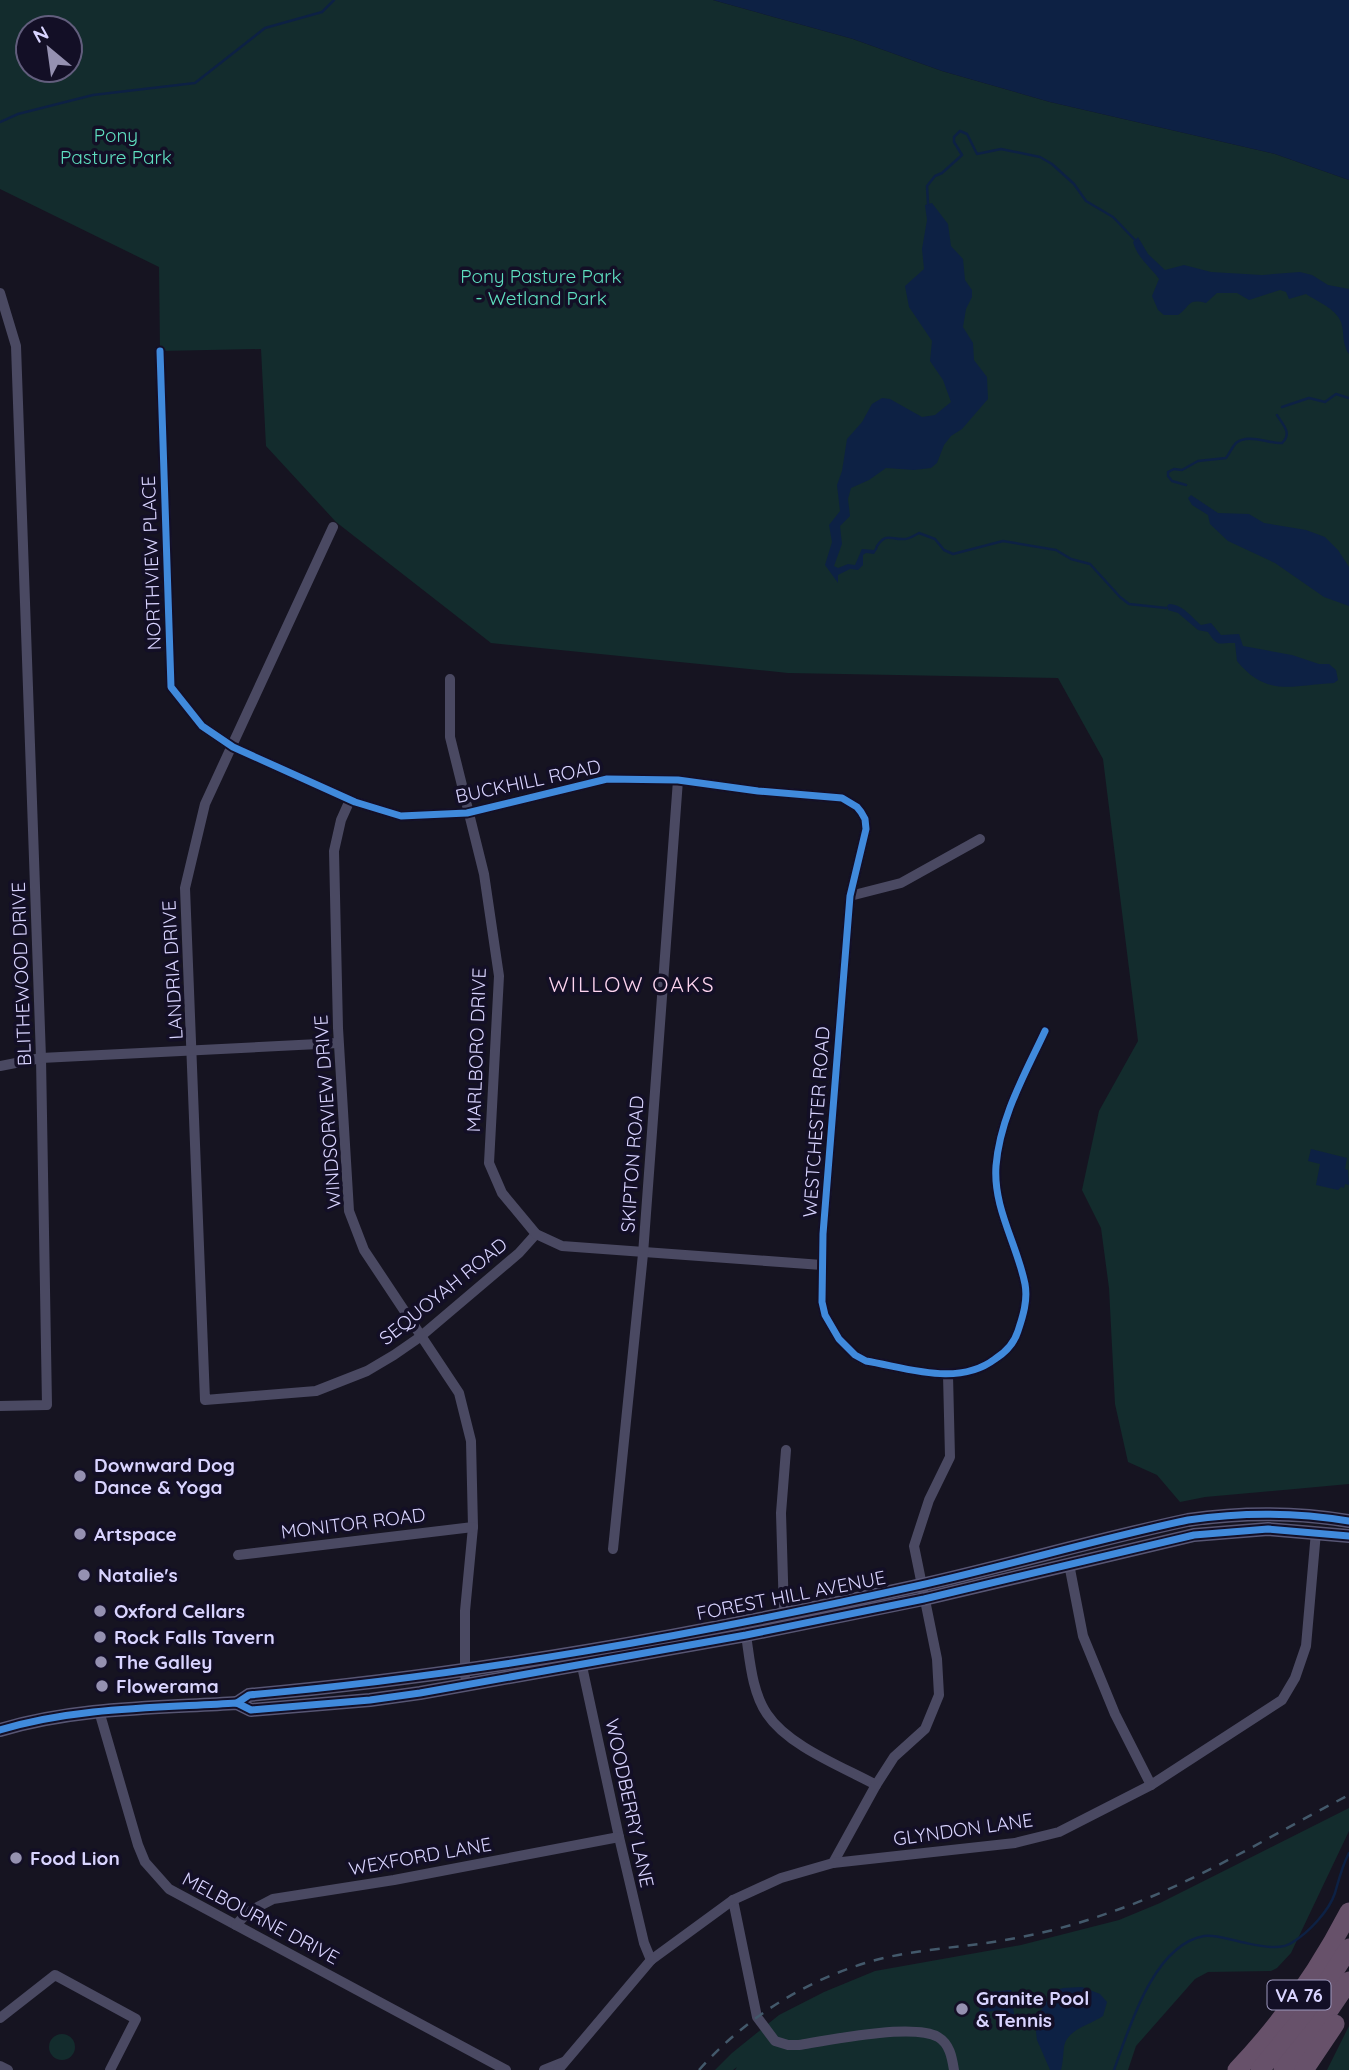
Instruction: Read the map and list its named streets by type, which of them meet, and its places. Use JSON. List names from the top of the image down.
{
  "streets": {
    "highway": ["VA 76"],
    "main road": ["FOREST HILL AVENUE"],
    "street": [
      "NORTHVIEW PLACE",
      "BUCKHILL ROAD",
      "LANDRIA DRIVE",
      "BLITHEWOOD DRIVE",
      "MARLBORO DRIVE",
      "WINDSORVIEW DRIVE",
      "WESTCHESTER ROAD",
      "SKIPTON ROAD",
      "SEQUOYAH ROAD",
      "MONITOR ROAD",
      "WOODBERRY LANE",
      "GLYNDON LANE",
      "WEXFORD LANE",
      "MELBOURNE DRIVE"
    ]
  },
  "crossings": [
    ["NORTHVIEW PLACE", "BUCKHILL ROAD"],
    ["NORTHVIEW PLACE", "LANDRIA DRIVE"],
    ["BUCKHILL ROAD", "LANDRIA DRIVE"],
    ["BUCKHILL ROAD", "MARLBORO DRIVE"],
    ["BUCKHILL ROAD", "WINDSORVIEW DRIVE"],
    ["BUCKHILL ROAD", "WESTCHESTER ROAD"],
    ["BUCKHILL ROAD", "SKIPTON ROAD"],
    ["LANDRIA DRIVE", "SEQUOYAH ROAD"],
    ["MARLBORO DRIVE", "SEQUOYAH ROAD"],
    ["WINDSORVIEW DRIVE", "SEQUOYAH ROAD"],
    ["WINDSORVIEW DRIVE", "MONITOR ROAD"],
    ["WINDSORVIEW DRIVE", "FOREST HILL AVENUE"],
    ["FOREST HILL AVENUE", "WOODBERRY LANE"],
    ["FOREST HILL AVENUE", "GLYNDON LANE"],
    ["FOREST HILL AVENUE", "MELBOURNE DRIVE"],
    ["WOODBERRY LANE", "GLYNDON LANE"],
    ["WOODBERRY LANE", "WEXFORD LANE"],
    ["WEXFORD LANE", "MELBOURNE DRIVE"]
  ],
  "districts": ["WILLOW OAKS"],
  "parks": ["Pony Pasture Park", "Pony Pasture Park - Wetland Park"],
  "places": [
    "Downward Dog Dance & Yoga",
    "Artspace",
    "Natalie's",
    "Oxford Cellars",
    "Rock Falls Tavern",
    "The Galley",
    "Flowerama",
    "Food Lion",
    "Granite Pool & Tennis"
  ],
  "north": "top left"
}
